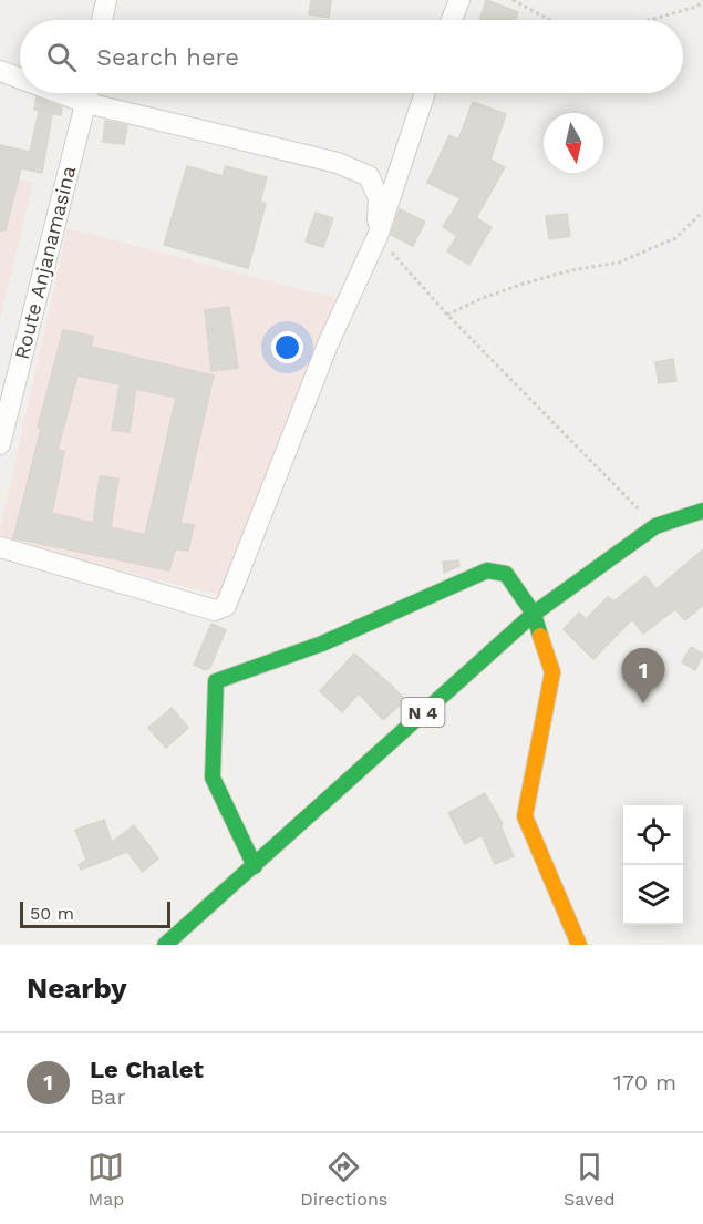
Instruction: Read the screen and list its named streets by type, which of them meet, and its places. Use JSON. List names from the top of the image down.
{
  "streets": {
    "street": ["Route Anjanamasina", "N 4"]
  },
  "scale_bar": "50 m",
  "north": "bottom",
  "page": {
    "search": "Search here",
    "pins": "1",
    "scale": "50 m",
    "heading": "Nearby",
    "list": [
      {
        "mark": "1",
        "name": "Le Chalet",
        "note": "Bar",
        "value": "170 m"
      }
    ],
    "nav": ["Map", "Directions", "Saved"]
  }
}
